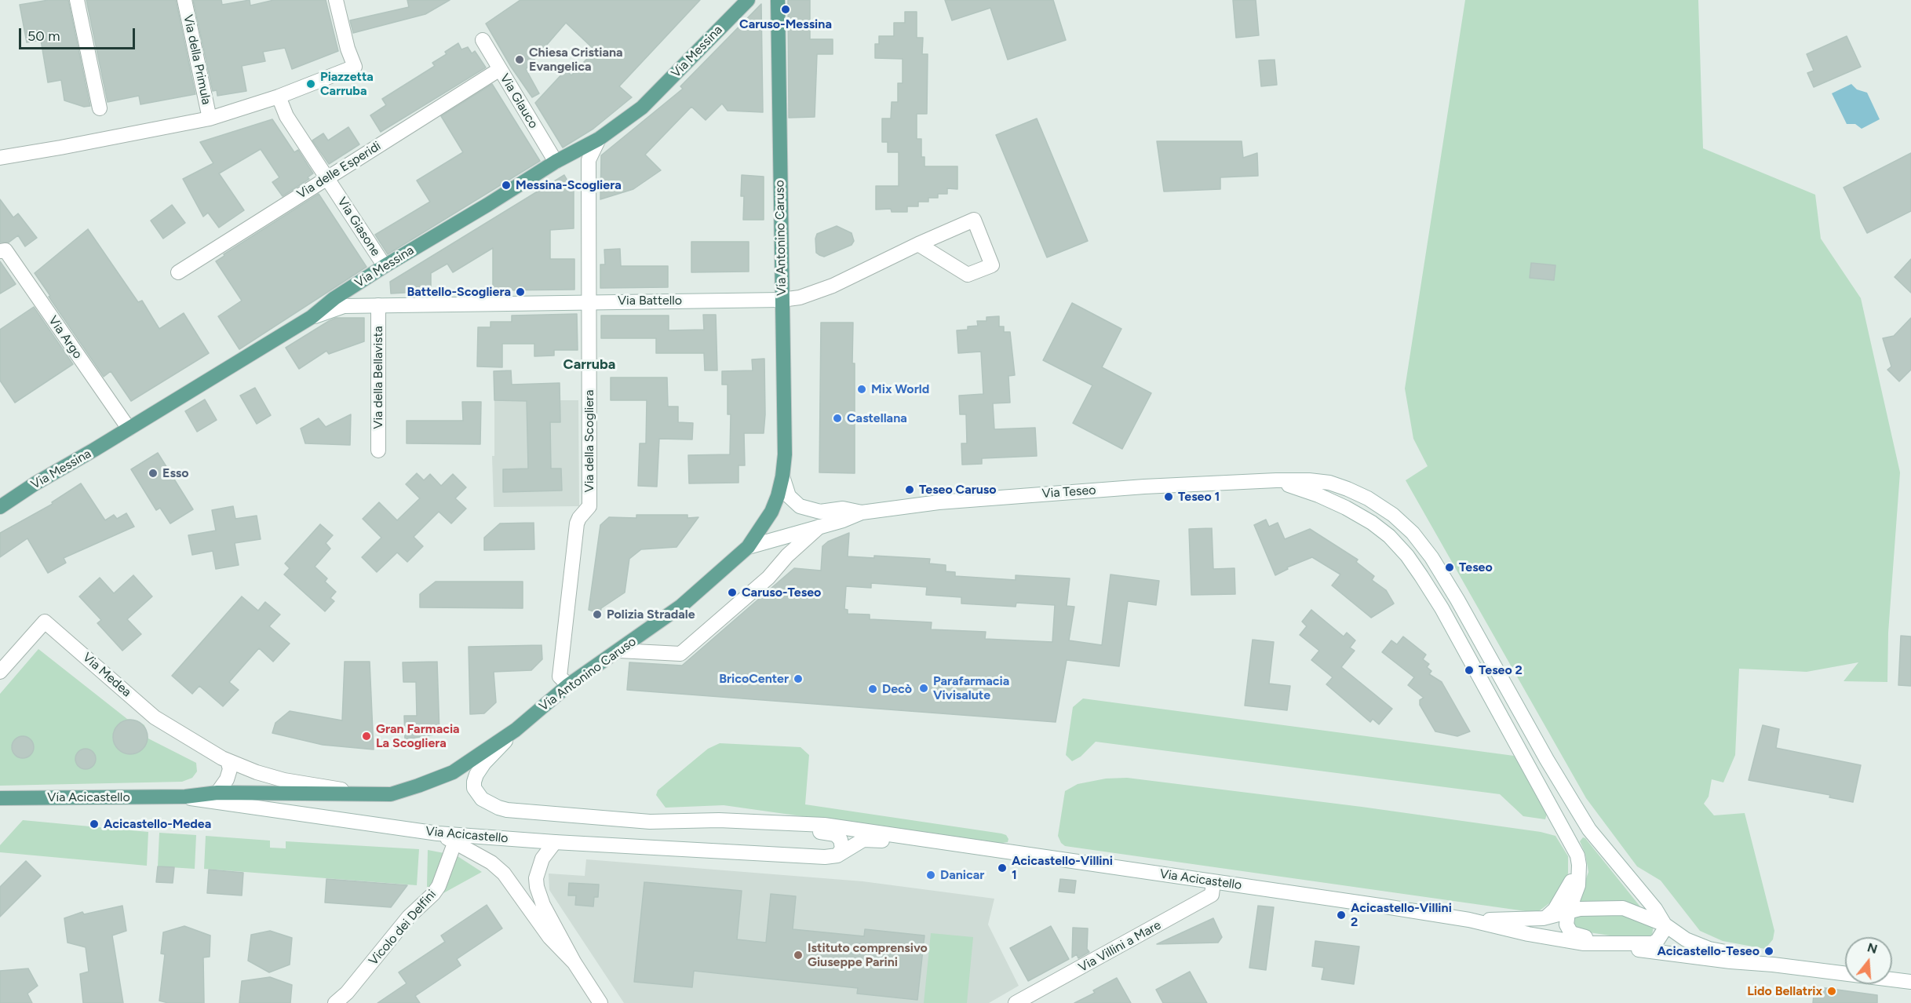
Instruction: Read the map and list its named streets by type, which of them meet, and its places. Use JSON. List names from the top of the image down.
{
  "streets": {
    "main road": [
      "Via Messina",
      "Via della Primula",
      "Via Glauco",
      "Via delle Esperidi",
      "Via Giasone",
      "Via Antonino Caruso",
      "Via Battello",
      "Via Argo",
      "Via della Bellavista",
      "Via della Scogliera",
      "Via Teseo",
      "Via Medea",
      "Via Acicastello",
      "Vicolo dei Delfini",
      "Via Villini a Mare"
    ]
  },
  "crossings": [
    ["Via Messina", "Via Glauco"],
    ["Via Messina", "Via Giasone"],
    ["Via Messina", "Via Battello"],
    ["Via Messina", "Via Argo"],
    ["Via Messina", "Via della Scogliera"],
    ["Via Glauco", "Via delle Esperidi"],
    ["Via delle Esperidi", "Via Giasone"],
    ["Via Antonino Caruso", "Via Battello"],
    ["Via Antonino Caruso", "Via della Scogliera"],
    ["Via Antonino Caruso", "Via Acicastello"],
    ["Via Battello", "Via della Bellavista"],
    ["Via Battello", "Via della Scogliera"],
    ["Via Acicastello", "Via Villini a Mare"]
  ],
  "districts": ["Carruba"],
  "places": [
    "Caruso-Messina",
    "Chiesa Cristiana Evangelica",
    "Piazzetta Carruba",
    "Messina-Scogliera",
    "Battello-Scogliera",
    "Mix World",
    "Castellana",
    "Esso",
    "Teseo Caruso",
    "Teseo 1",
    "Teseo",
    "Caruso-Teseo",
    "Polizia Stradale",
    "Teseo 2",
    "BricoCenter",
    "Parafarmacia Vivisalute",
    "Decò",
    "Gran Farmacia La Scogliera",
    "Acicastello-Medea",
    "Acicastello-Villini 1",
    "Danicar",
    "Acicastello-Villini 2",
    "Acicastello-Teseo",
    "Istituto comprensivo Giuseppe Parini",
    "Lido Bellatrix"
  ],
  "scale_bar": "50 m",
  "north": "top"
}
